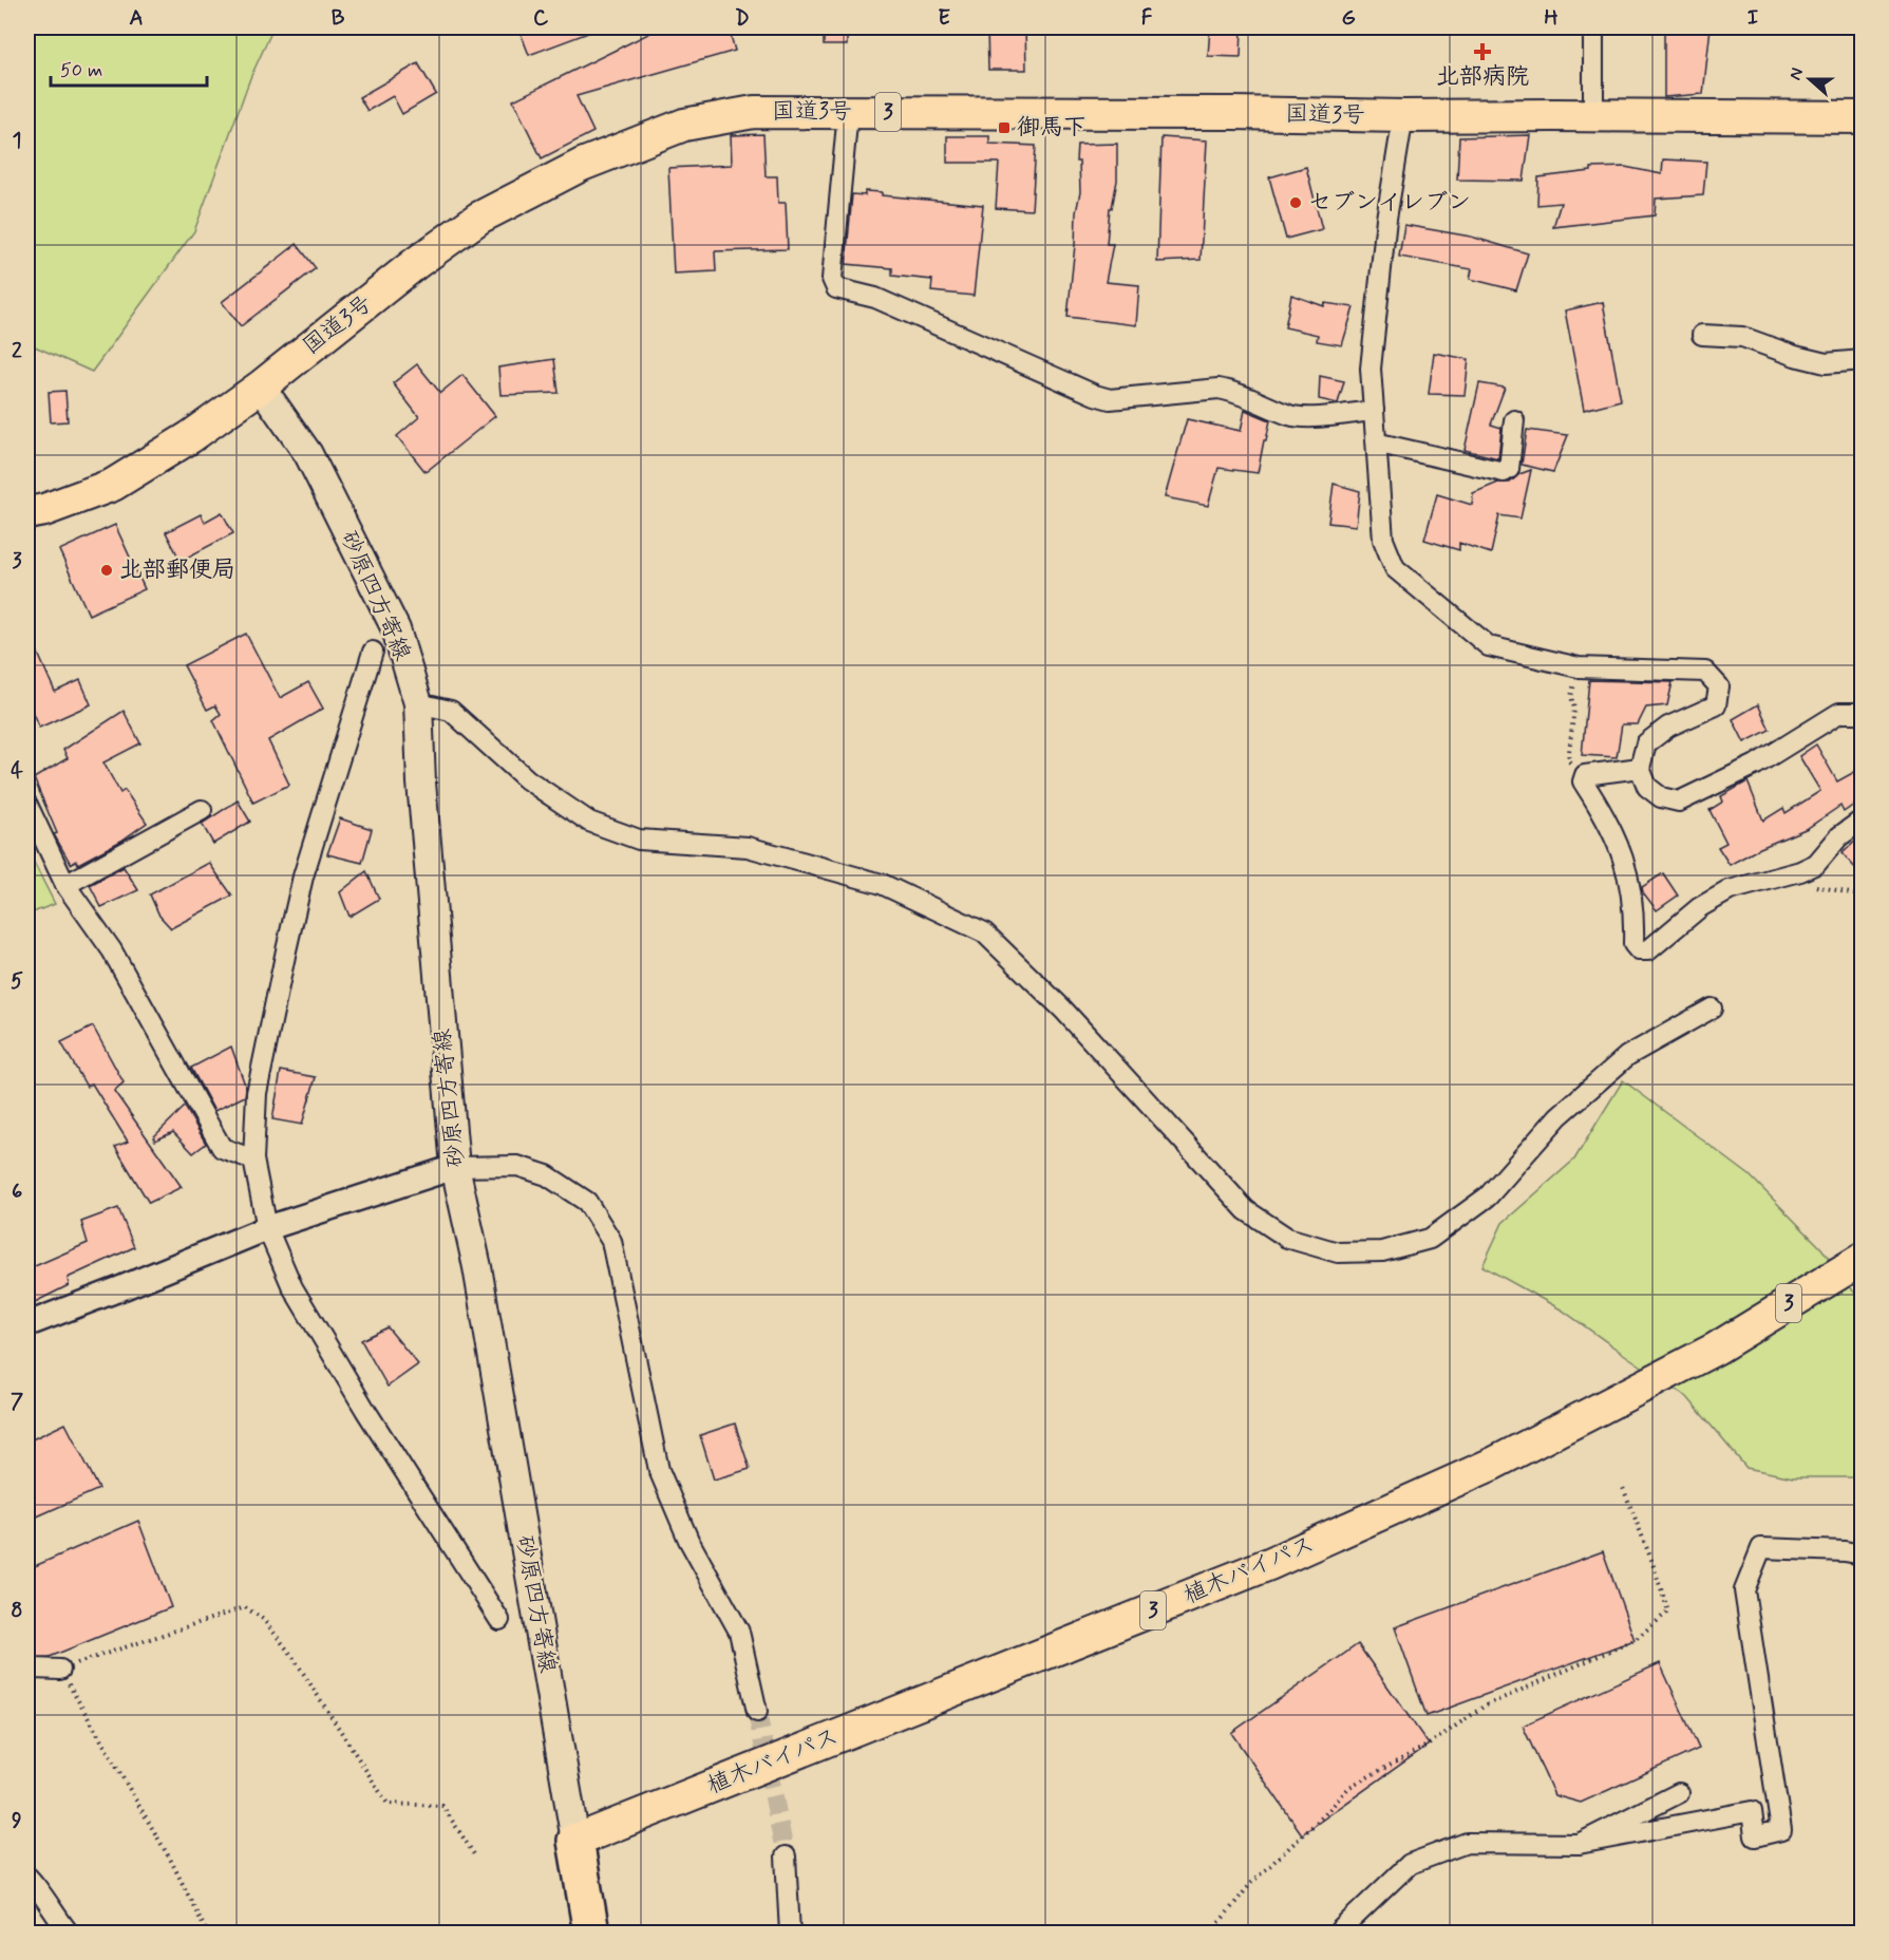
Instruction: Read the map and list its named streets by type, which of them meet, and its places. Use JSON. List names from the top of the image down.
{
  "streets": {
    "highway": ["国道3号", "3", "植木バイパス"],
    "main road": ["砂原四方寄線"]
  },
  "crossings": [
    ["国道3号", "砂原四方寄線"],
    ["砂原四方寄線", "植木バイパス"]
  ],
  "places": {
    "health": ["北部病院"],
    "transit": ["御馬下"],
    "other": ["セブンイレブン", "北部郵便局"]
  },
  "scale_bar": "50 m",
  "north": "left",
  "grid": {
    "columns": [
      "A",
      "B",
      "C",
      "D",
      "E",
      "F",
      "G",
      "H",
      "I"
    ],
    "rows": [
      "1",
      "2",
      "3",
      "4",
      "5",
      "6",
      "7",
      "8",
      "9"
    ]
  }
}
